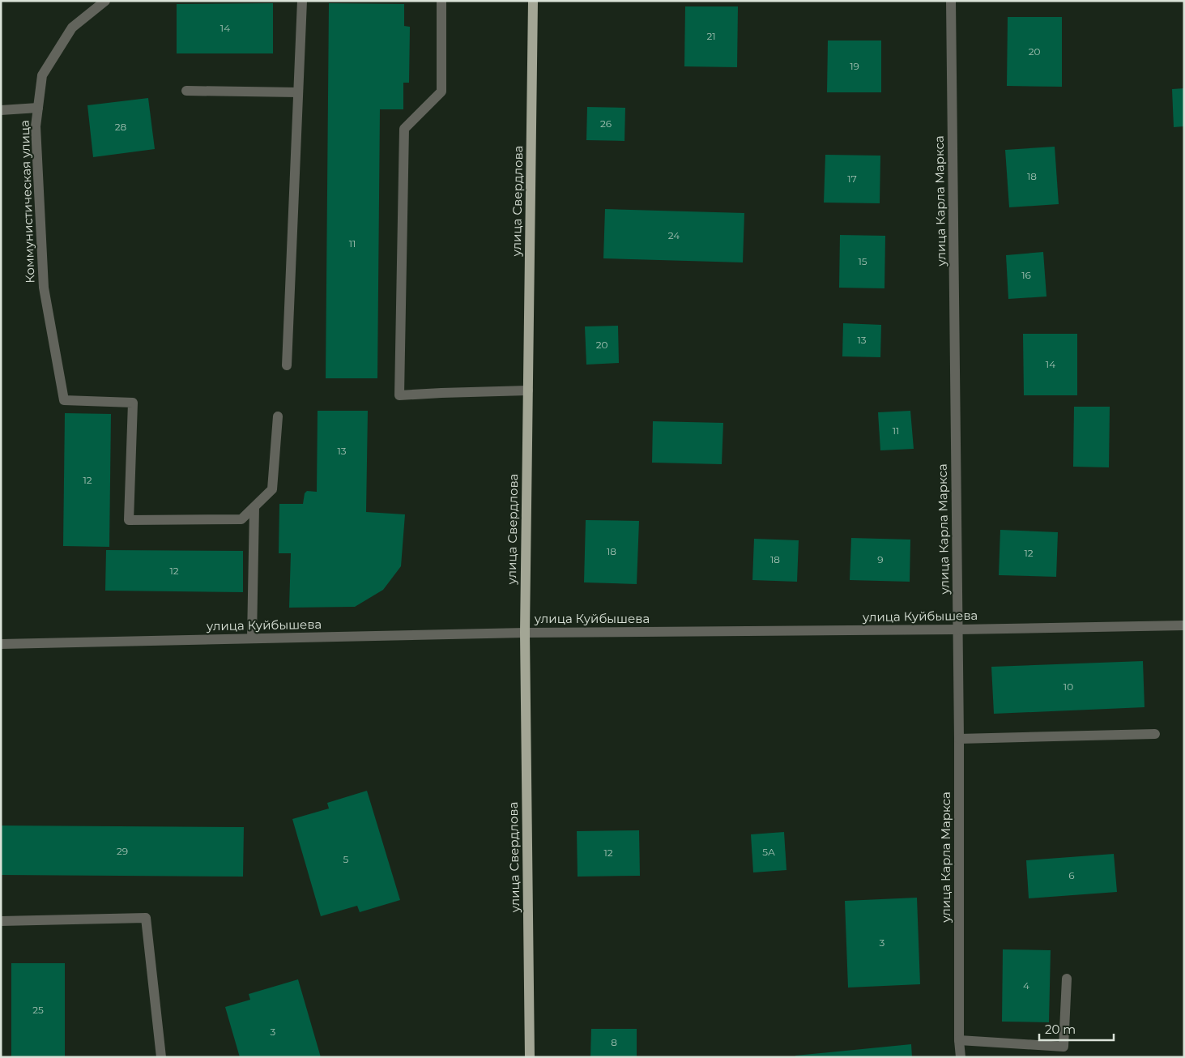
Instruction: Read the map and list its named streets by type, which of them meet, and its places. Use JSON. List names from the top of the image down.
{
  "streets": {
    "main road": ["улица Свердлова"],
    "street": ["улица Карла Маркса", "Коммунистическая улица", "улица Куйбышева"]
  },
  "crossings": [
    ["улица Свердлова", "улица Куйбышева"],
    ["улица Карла Маркса", "улица Куйбышева"]
  ],
  "house_numbers": [
    "14",
    "21",
    "20",
    "19",
    "26",
    "28",
    "18",
    "17",
    "24",
    "11",
    "15",
    "16",
    "13",
    "20",
    "14",
    "11",
    "13",
    "12",
    "18",
    "12",
    "18",
    "9",
    "12",
    "10",
    "29",
    "5А",
    "12",
    "5",
    "6",
    "3",
    "4",
    "25",
    "3",
    "8"
  ],
  "scale_bar": "20 m"
}
